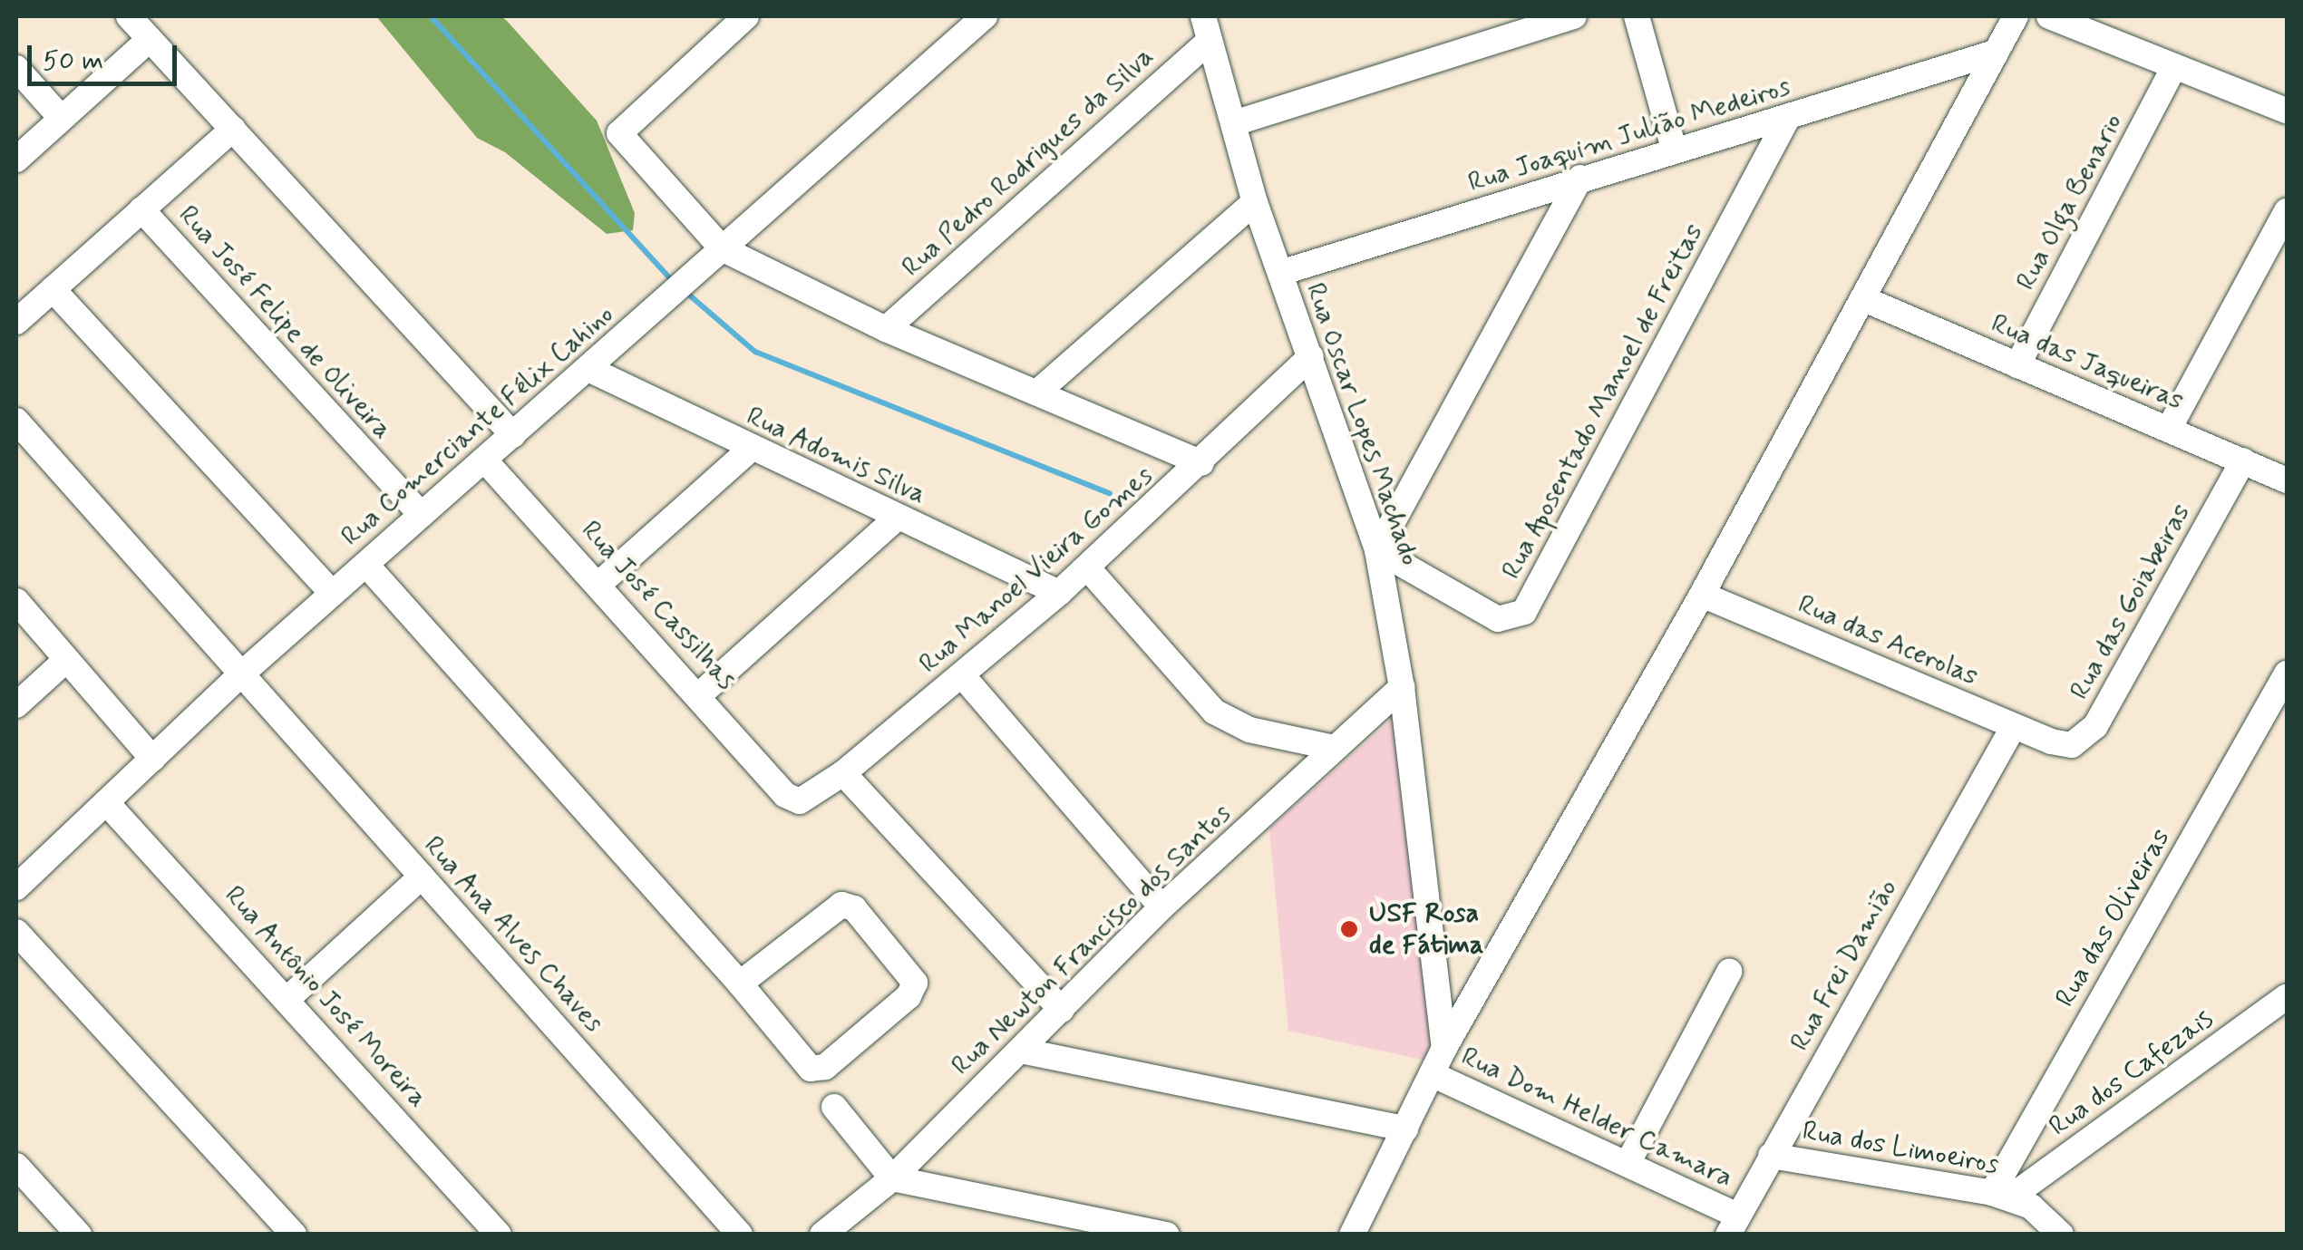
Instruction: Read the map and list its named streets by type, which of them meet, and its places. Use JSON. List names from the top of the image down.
{
  "streets": {
    "street": [
      "Rua Joaquim Julião Medeiros",
      "Rua Pedro Rodrigues da Silva",
      "Rua Olga Benario",
      "Rua José Felipe de Oliveira",
      "Rua das Jaqueiras",
      "Rua Aposentado Manoel de Freitas",
      "Rua Oscar Lopes Machado",
      "Rua Comerciante Félix Cahino",
      "Rua Adomis Silva",
      "Rua Manoel Vieira Gomes",
      "Rua das Goiabeiras",
      "Rua José Cassilhas",
      "Rua das Acerolas",
      "Rua das Oliveiras",
      "Rua Ana Alves Chaves",
      "Rua Newton Francisco dos Santos",
      "Rua Frei Damião",
      "Rua Antônio José Moreira",
      "Rua dos Cafezais",
      "Rua Dom Helder Camara",
      "Rua dos Limoeiros"
    ]
  },
  "crossings": [
    ["Rua Joaquim Julião Medeiros", "Rua Aposentado Manoel de Freitas"],
    ["Rua Joaquim Julião Medeiros", "Rua Oscar Lopes Machado"],
    ["Rua Pedro Rodrigues da Silva", "Rua Oscar Lopes Machado"],
    ["Rua Olga Benario", "Rua das Jaqueiras"],
    ["Rua José Felipe de Oliveira", "Rua Comerciante Félix Cahino"],
    ["Rua das Jaqueiras", "Rua das Goiabeiras"],
    ["Rua Aposentado Manoel de Freitas", "Rua Oscar Lopes Machado"],
    ["Rua Oscar Lopes Machado", "Rua Manoel Vieira Gomes"],
    ["Rua Oscar Lopes Machado", "Rua Newton Francisco dos Santos"],
    ["Rua Comerciante Félix Cahino", "Rua Adomis Silva"],
    ["Rua Comerciante Félix Cahino", "Rua José Cassilhas"],
    ["Rua Comerciante Félix Cahino", "Rua Ana Alves Chaves"],
    ["Rua Comerciante Félix Cahino", "Rua Antônio José Moreira"],
    ["Rua Adomis Silva", "Rua Manoel Vieira Gomes"],
    ["Rua Manoel Vieira Gomes", "Rua José Cassilhas"],
    ["Rua das Goiabeiras", "Rua das Acerolas"],
    ["Rua das Acerolas", "Rua Frei Damião"],
    ["Rua das Oliveiras", "Rua dos Cafezais"],
    ["Rua das Oliveiras", "Rua dos Limoeiros"],
    ["Rua Frei Damião", "Rua Dom Helder Camara"],
    ["Rua Frei Damião", "Rua dos Limoeiros"],
    ["Rua dos Cafezais", "Rua dos Limoeiros"]
  ],
  "places": ["USF Rosa de Fátima"],
  "scale_bar": "50 m"
}
